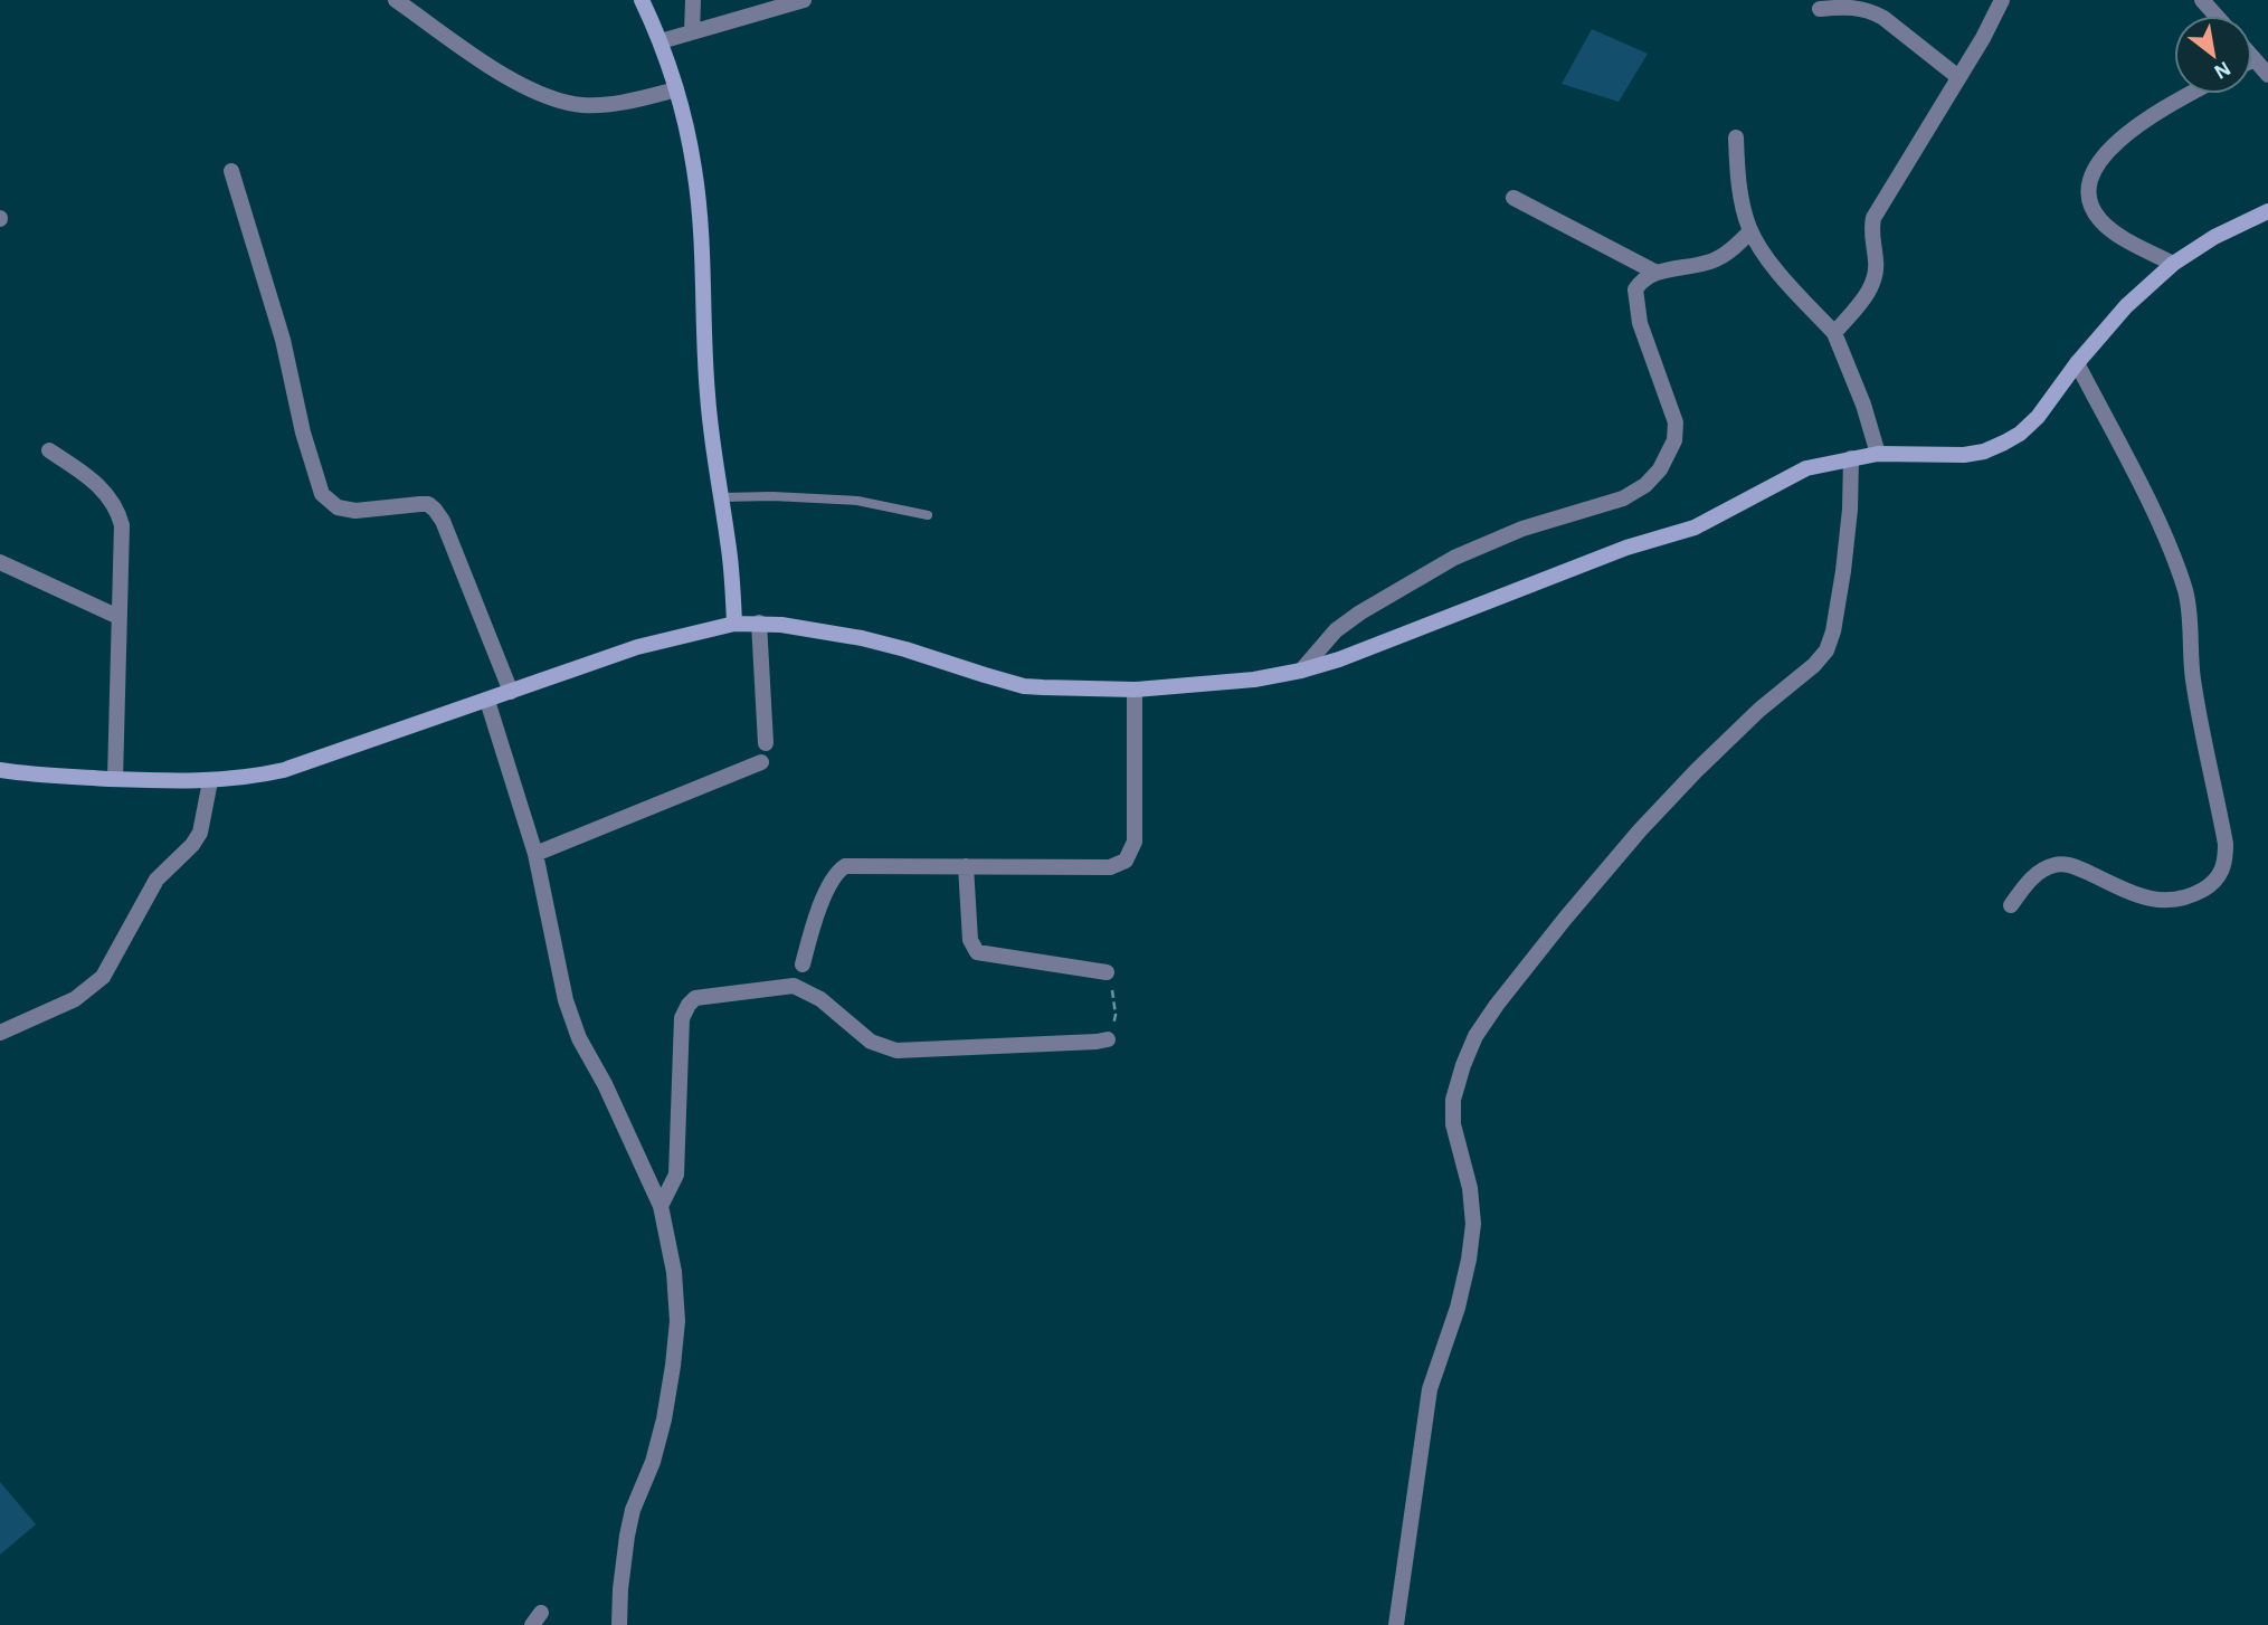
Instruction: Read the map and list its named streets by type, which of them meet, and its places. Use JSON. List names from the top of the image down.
{
  "north": "bottom right"
}
